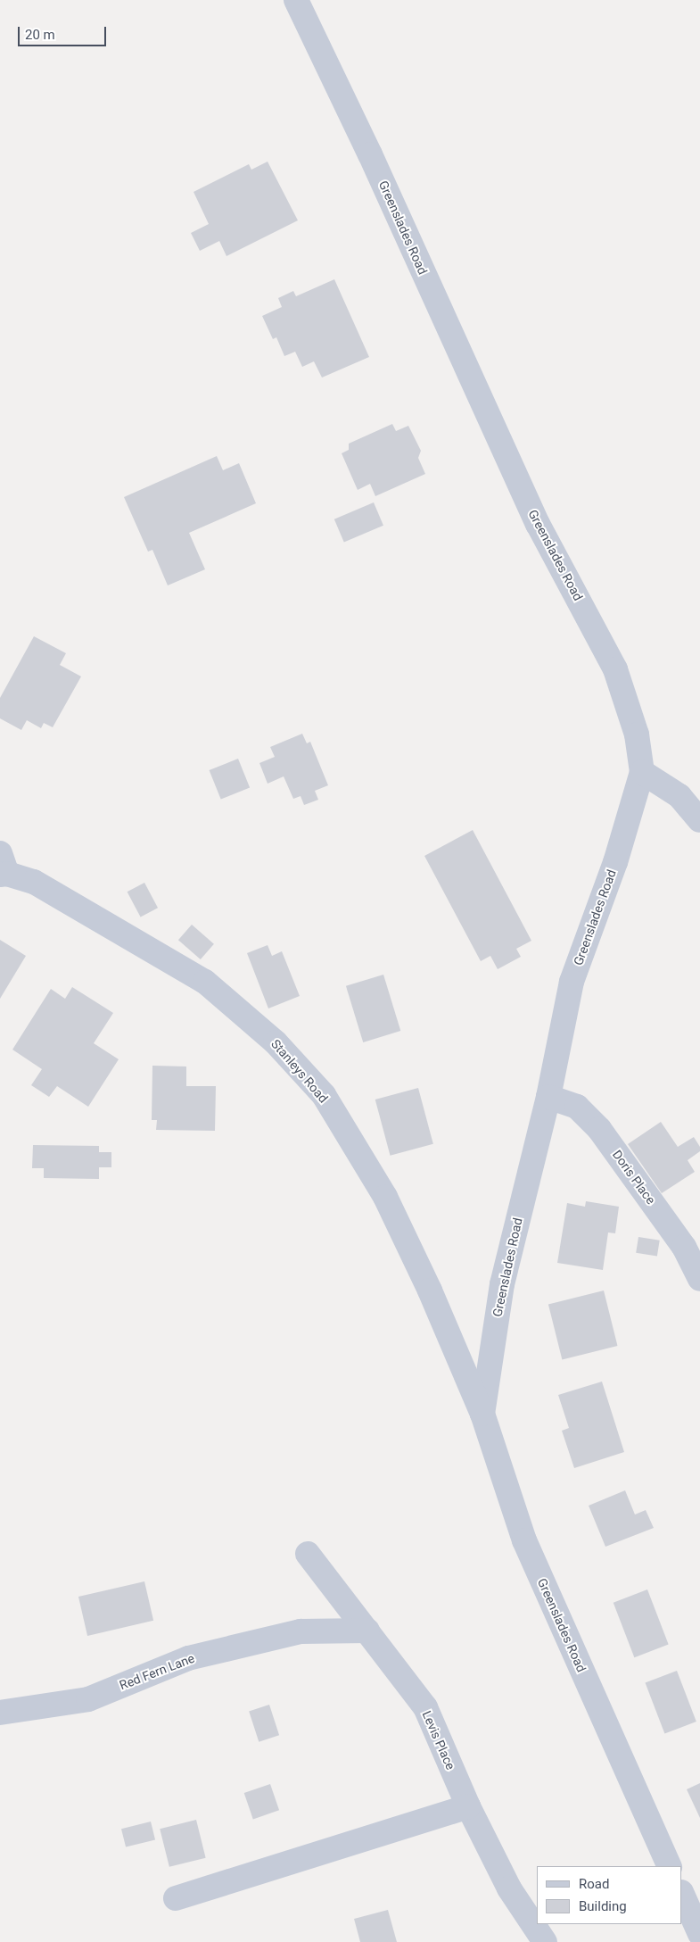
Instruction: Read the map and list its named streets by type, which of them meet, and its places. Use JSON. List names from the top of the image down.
{
  "streets": {
    "street": [
      "Greenslades Road",
      "Stanleys Road",
      "Doris Place",
      "Red Fern Lane",
      "Levis Place"
    ]
  },
  "crossings": [
    ["Greenslades Road", "Stanleys Road"],
    ["Greenslades Road", "Doris Place"],
    ["Red Fern Lane", "Levis Place"]
  ],
  "legend": ["Road", "Building"],
  "scale_bar": "20 m"
}
